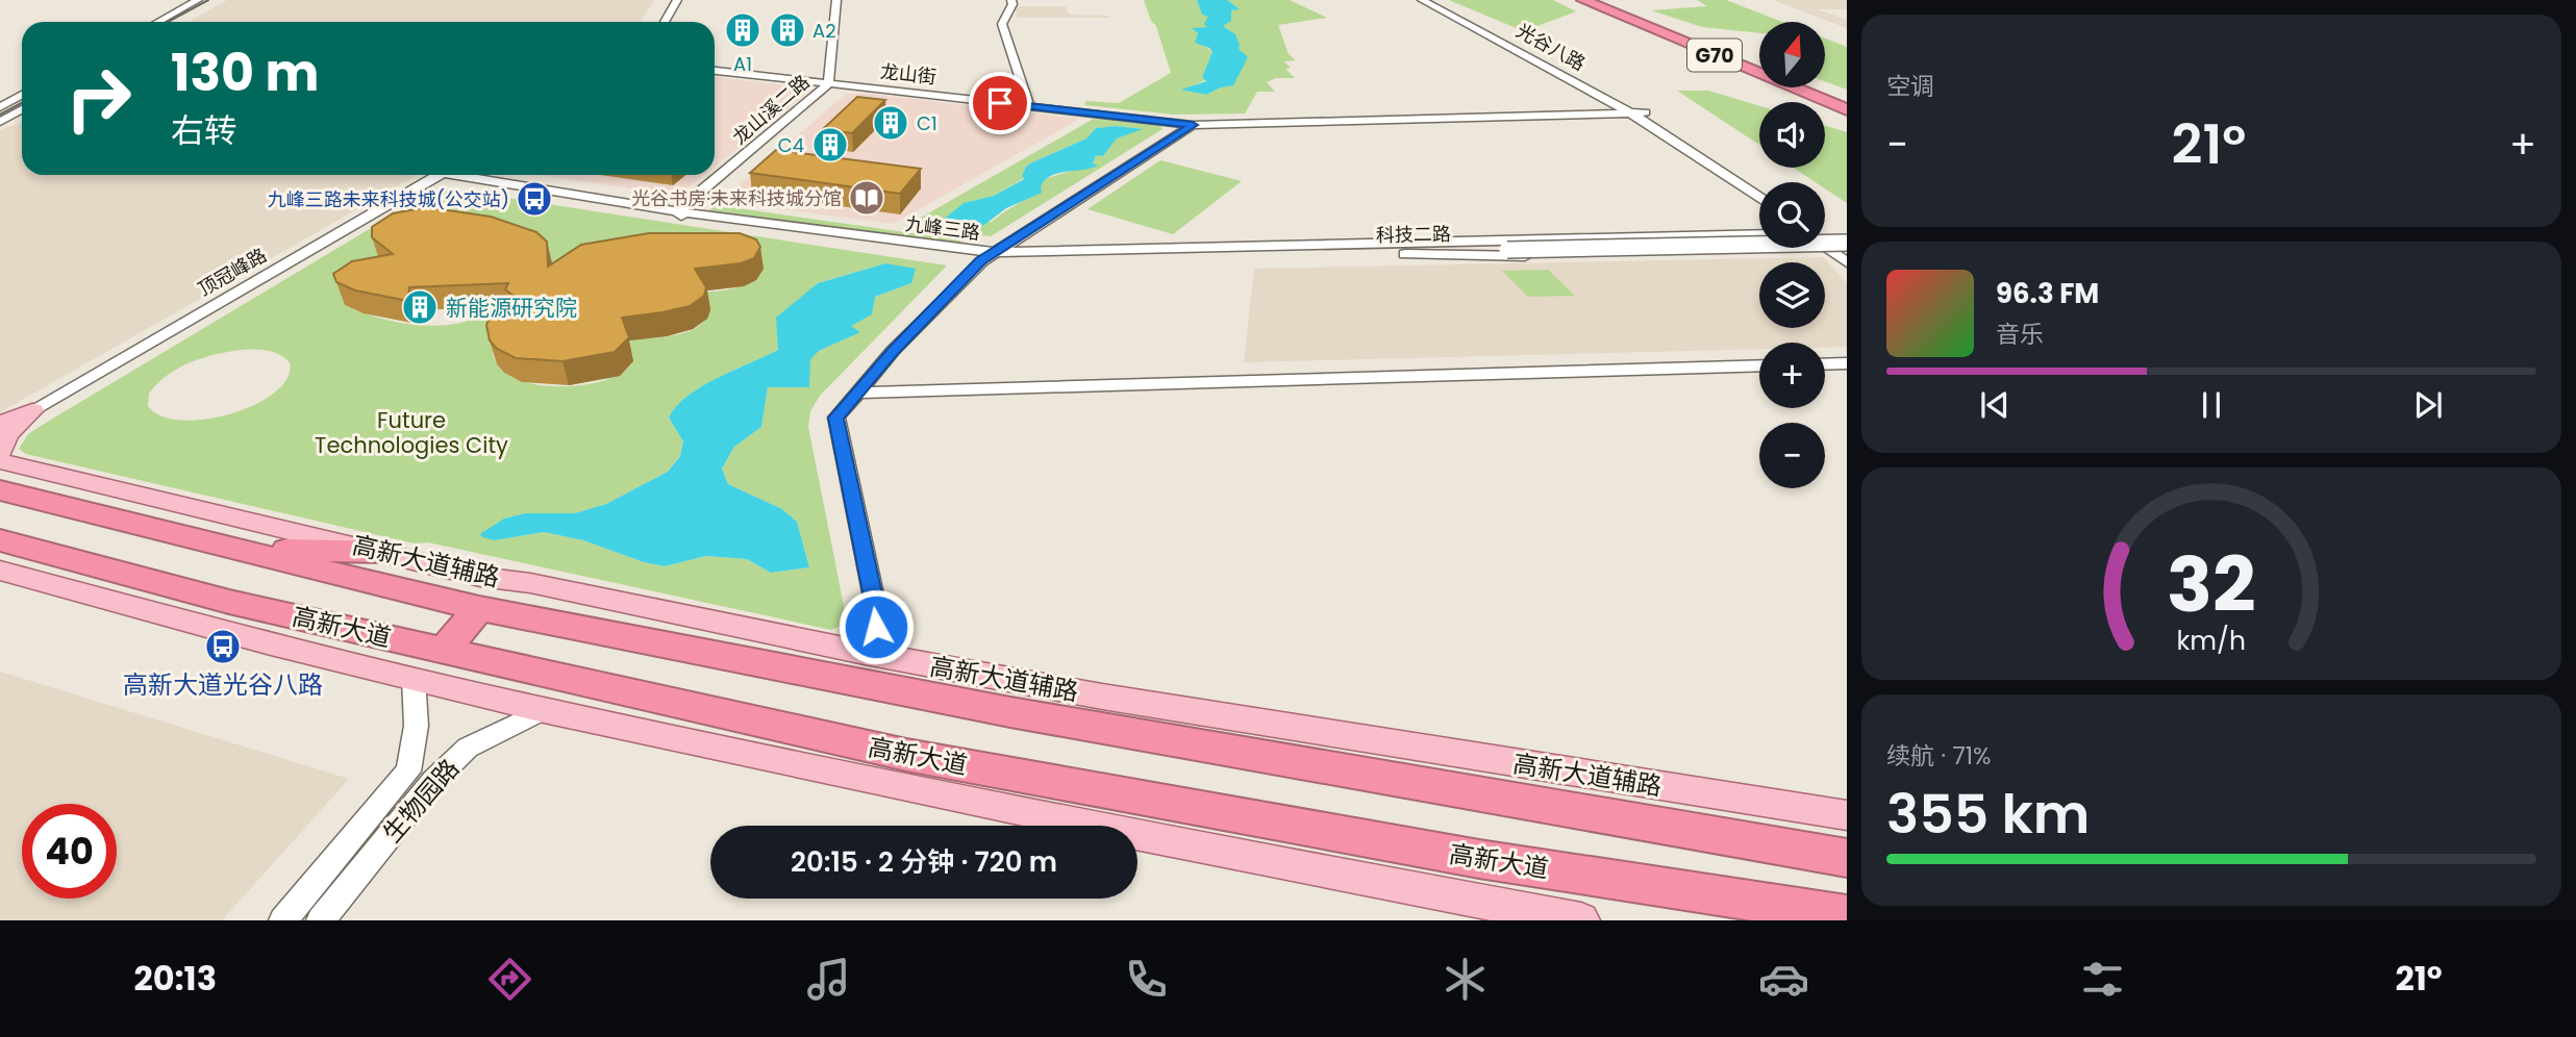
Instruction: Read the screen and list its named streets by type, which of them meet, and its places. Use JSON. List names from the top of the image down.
{
  "streets": {
    "highway": ["G70", "高新大道"],
    "main road": ["高新大道辅路"],
    "street": [
      "光谷八路",
      "龙山街",
      "龙山溪二路",
      "九峰三路",
      "科技二路",
      "顶冠峰路",
      "生物园路"
    ]
  },
  "crossings": [
    ["光谷八路", "龙山街"],
    ["龙山街", "龙山溪二路"],
    ["龙山溪二路", "九峰三路"],
    ["九峰三路", "科技二路"]
  ],
  "parks": ["Future Technologies City"],
  "places": {
    "building": [
      "A1",
      "A2",
      "C1",
      "C4",
      "新能源研究院"
    ],
    "library": ["光谷书房·未来科技城分馆"],
    "bus stop": ["九峰三路未来科技城(公交站)", "高新大道光谷八路"]
  },
  "north": "top",
  "page": {
    "tile": [
      "空调",
      ["续航 · 71%", "355 km"]
    ],
    "map_buttons": ["+", "−"],
    "turn": ["130 m", "右转"],
    "heat": ["−", "21°", "+"],
    "song": ["96.3 FM", "音乐"],
    "limit": "40",
    "trip": "20:15 · 2 分钟 · 720 m",
    "tabs": ["20:13", "21°"],
    "gauge": ["32", "km/h"]
  }
}
